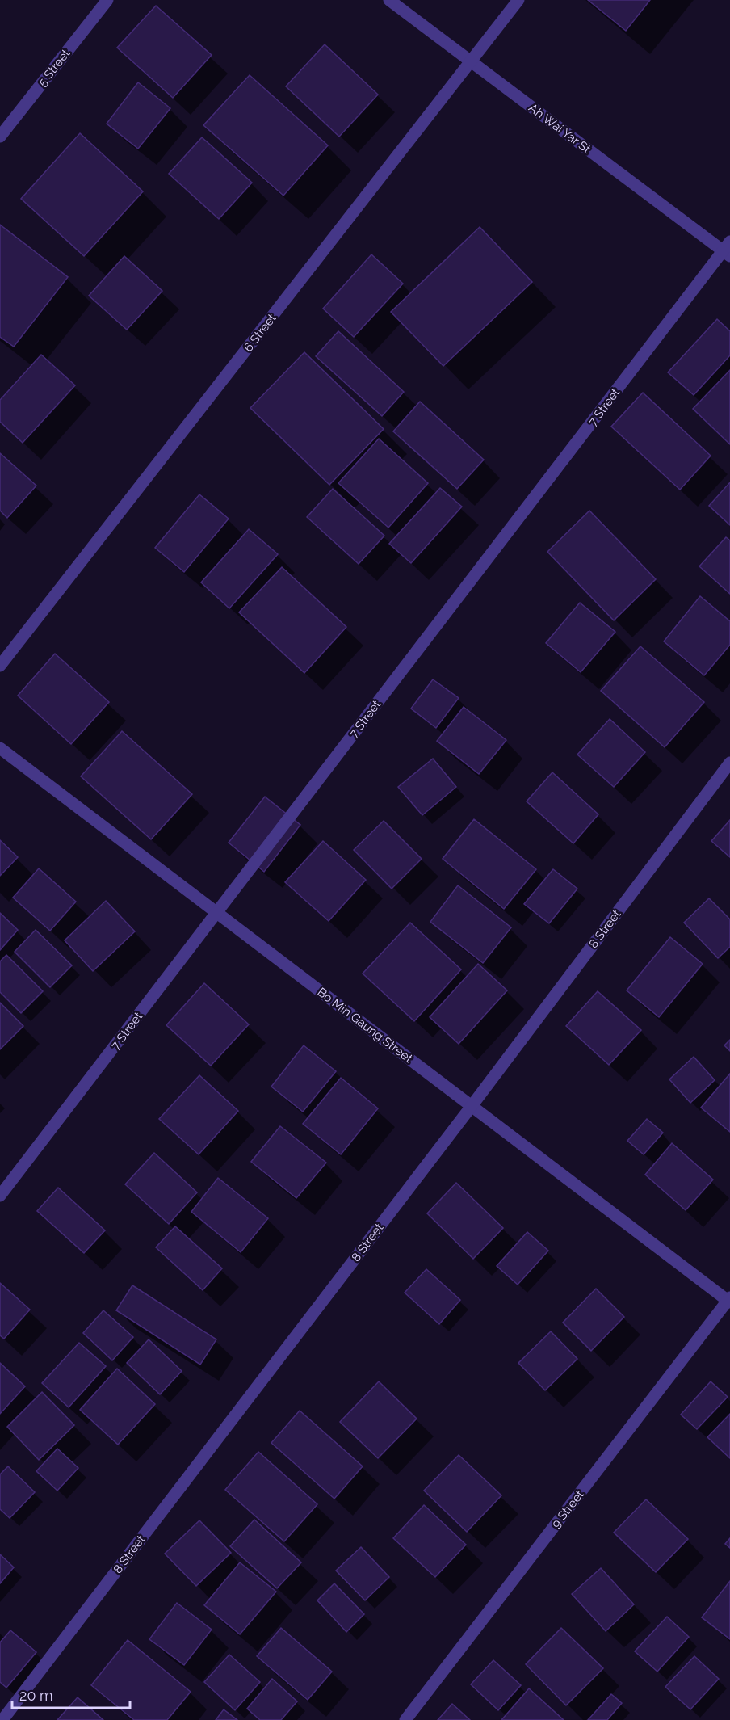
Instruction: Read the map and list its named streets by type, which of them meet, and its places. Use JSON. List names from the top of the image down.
{
  "streets": {
    "street": [
      "5 Street",
      "Ah Wai Yar St",
      "6 Street",
      "7 Street",
      "8 Street",
      "Bo Min Gaung Street",
      "9 Street"
    ]
  },
  "crossings": [
    ["Ah Wai Yar St", "6 Street"],
    ["Ah Wai Yar St", "7 Street"],
    ["7 Street", "Bo Min Gaung Street"],
    ["8 Street", "Bo Min Gaung Street"],
    ["Bo Min Gaung Street", "9 Street"]
  ],
  "scale_bar": "20 m"
}
